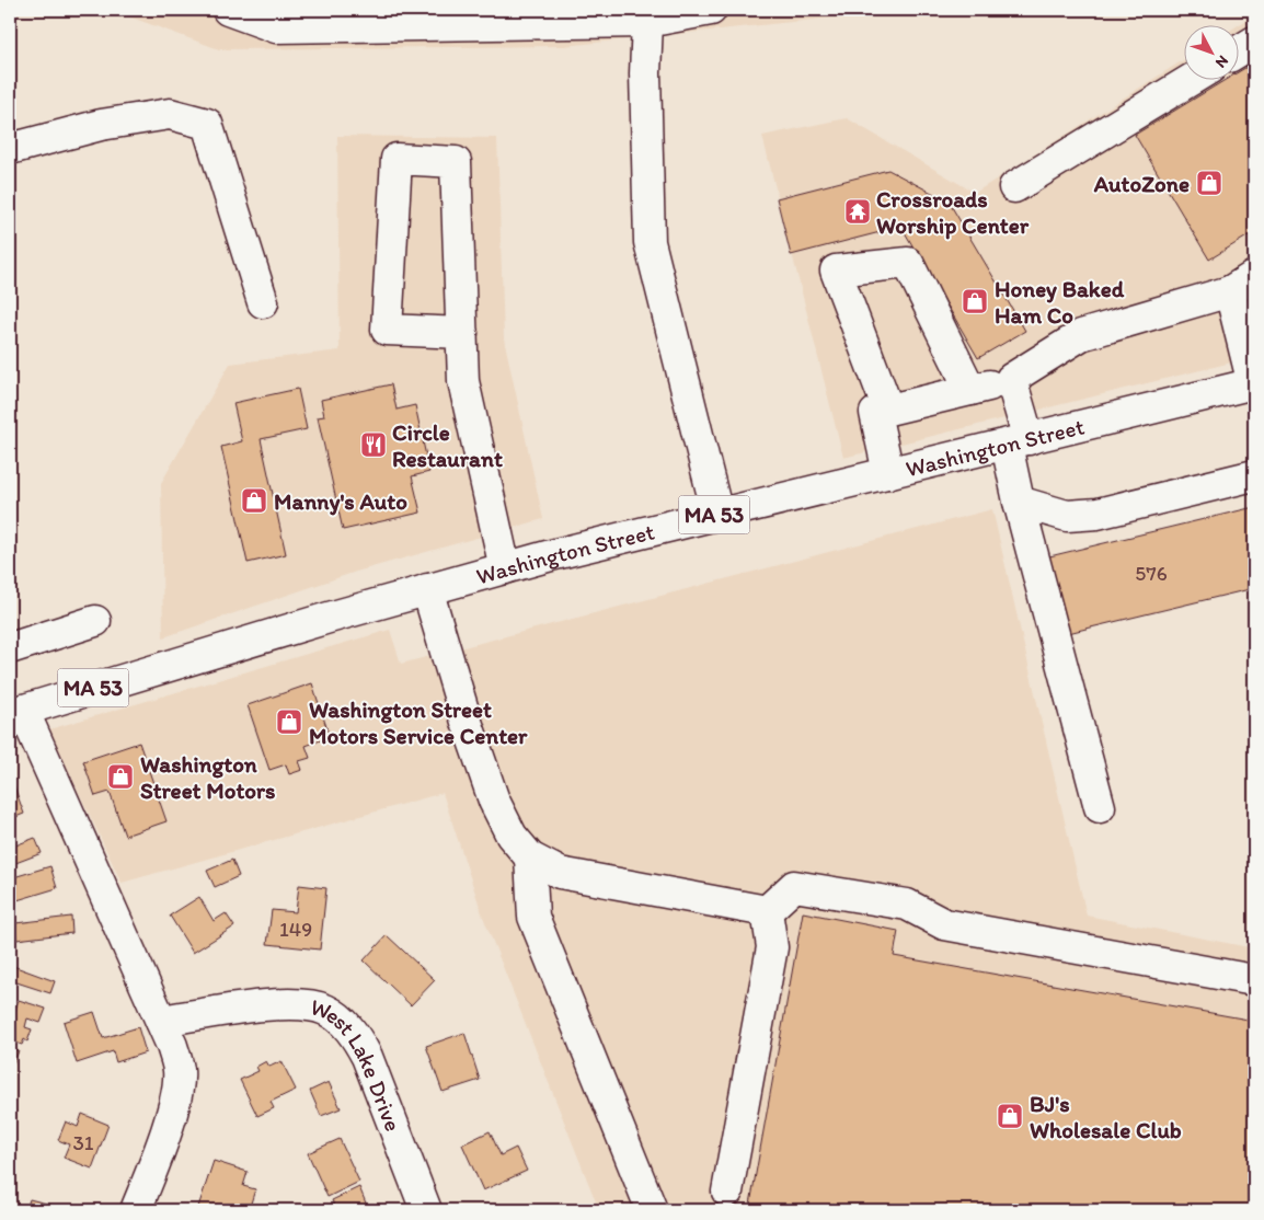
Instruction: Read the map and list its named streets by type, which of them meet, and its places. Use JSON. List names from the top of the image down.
{
  "streets": {
    "main road": ["Washington Street", "MA 53", "West Lake Drive"]
  },
  "places": {
    "shop": [
      "AutoZone",
      "Honey Baked Ham Co",
      "Manny's Auto",
      "Washington Street Motors Service Center",
      "Washington Street Motors",
      "BJ's Wholesale Club"
    ],
    "temple": ["Crossroads Worship Center"],
    "restaurant": ["Circle Restaurant"]
  },
  "house_numbers": ["576", "149", "31"],
  "north": "bottom right"
}
